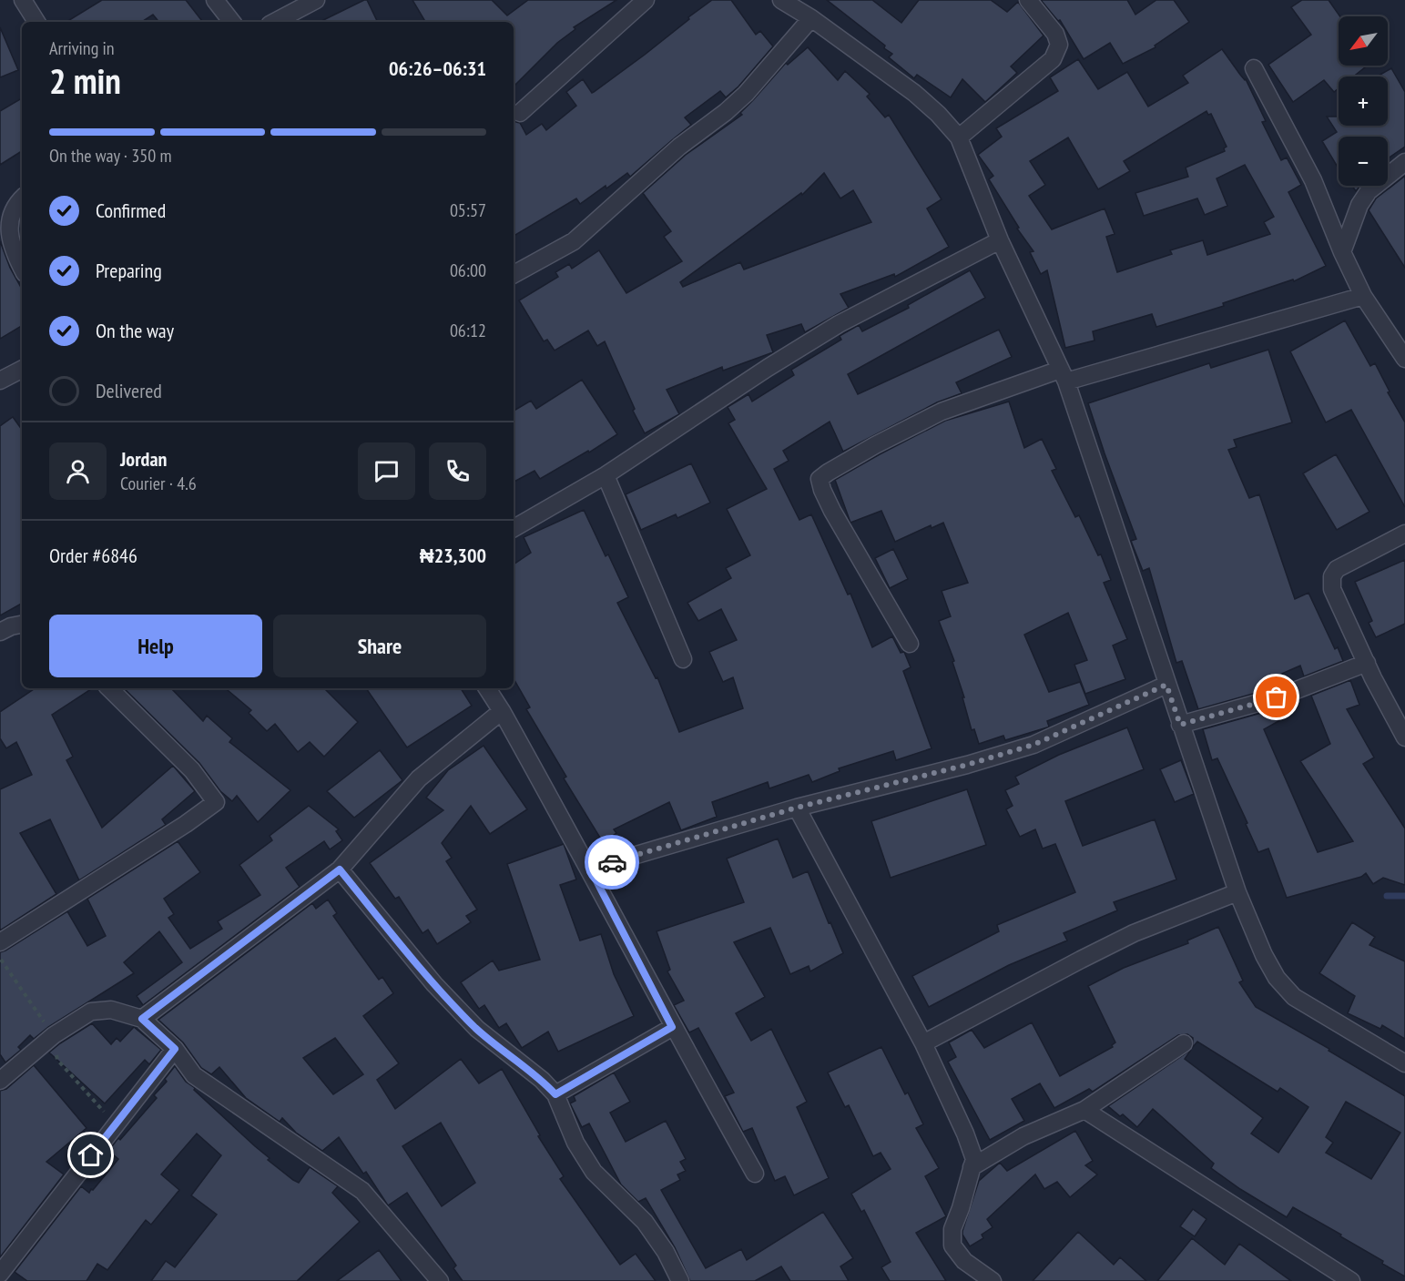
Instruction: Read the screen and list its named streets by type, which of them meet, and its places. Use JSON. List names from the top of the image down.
{
  "north": "bottom left",
  "page": {
    "map_buttons": ["+", "−"],
    "heading": ["2 min", "Arriving in", "06:26–06:31"],
    "panel": [
      "Jordan",
      "Courier · 4.6",
      "Order #6846",
      "₦23,300"
    ],
    "bar": "On the way · 350 m",
    "list": [
      ["Confirmed", "05:57"],
      ["Preparing", "06:00"],
      ["On the way", "06:12"],
      "Delivered"
    ],
    "buttons": ["Help", "Share"]
  }
}
